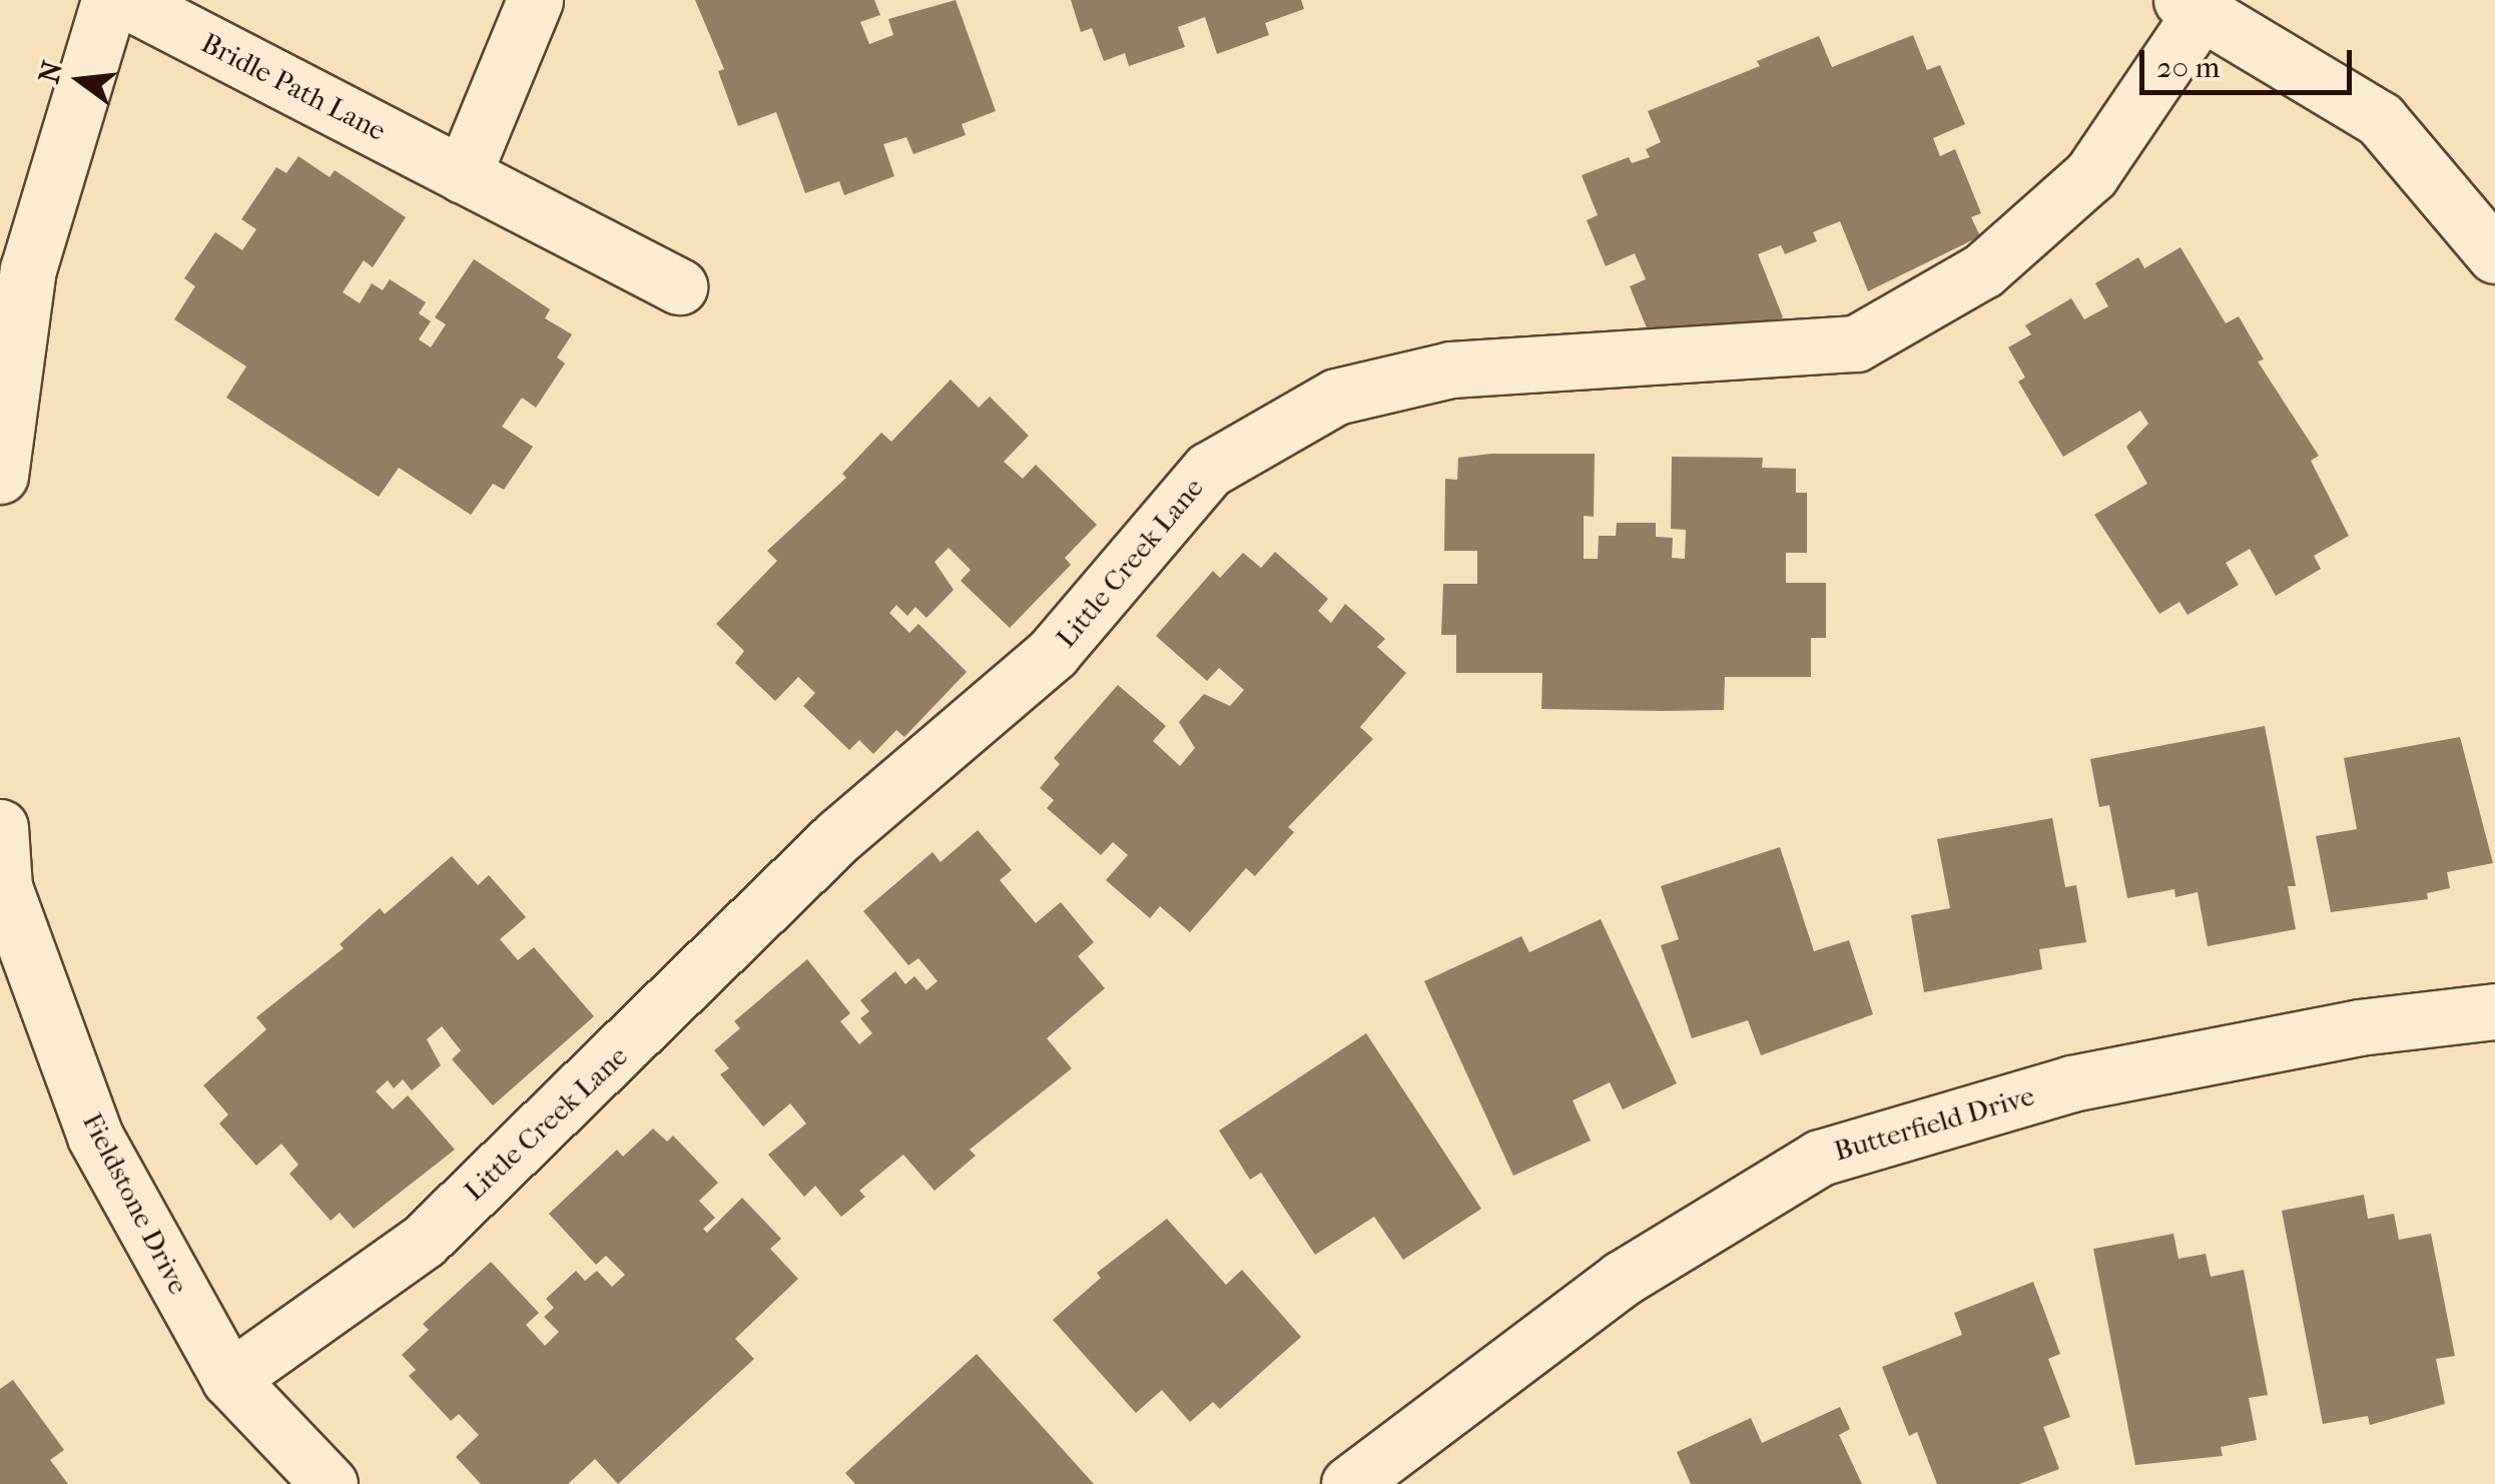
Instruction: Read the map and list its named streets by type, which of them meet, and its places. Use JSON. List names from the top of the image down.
{
  "streets": {
    "street": [
      "Bridle Path Lane",
      "Little Creek Lane",
      "Butterfield Drive",
      "Fieldstone Drive"
    ]
  },
  "crossings": [
    ["Little Creek Lane", "Fieldstone Drive"]
  ],
  "scale_bar": "20 m",
  "north": "left"
}
